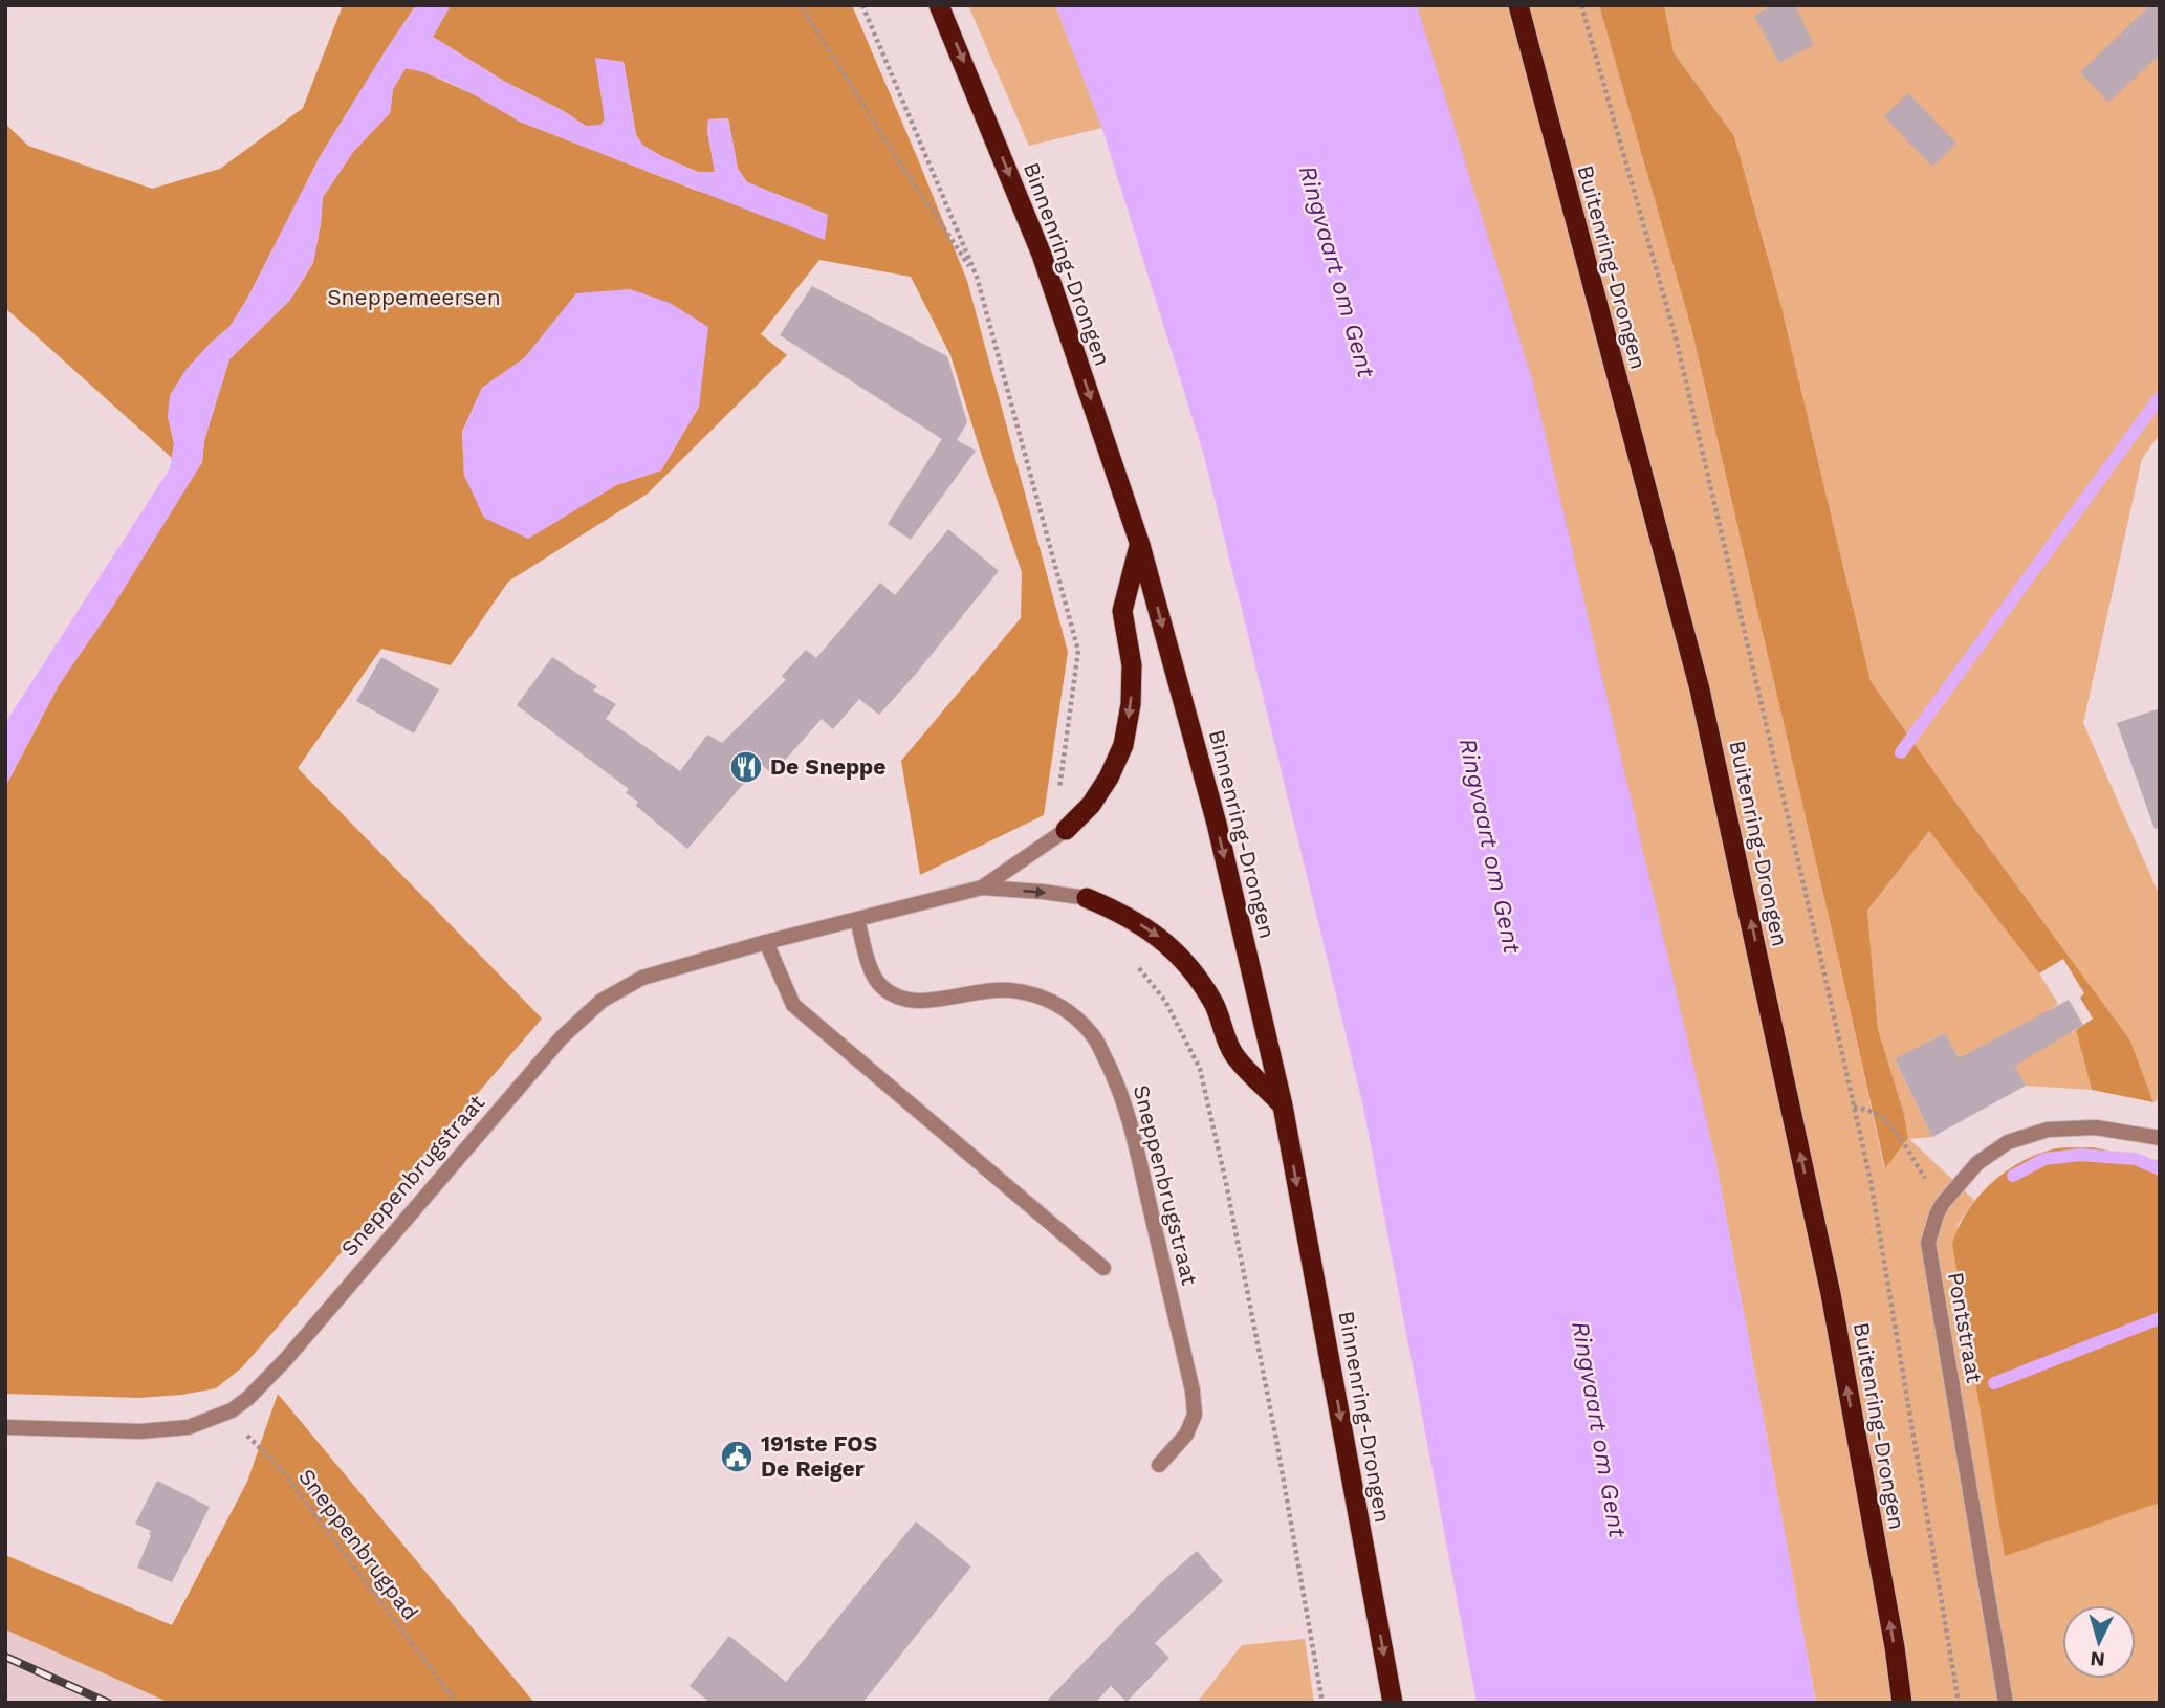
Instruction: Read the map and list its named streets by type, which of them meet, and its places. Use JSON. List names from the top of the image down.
{
  "streets": {
    "highway": ["Binnenring-Drongen", "Buitenring-Drongen"],
    "street": ["Sneppenbrugstraat", "Pontstraat"],
    "path": ["Sneppenbrugpad"]
  },
  "crossings": [
    ["Sneppenbrugstraat", "Sneppenbrugpad"]
  ],
  "one_way": ["Binnenring-Drongen", "Buitenring-Drongen"],
  "water": ["Ringvaart om Gent"],
  "parks": ["Sneppemeersen"],
  "places": {
    "restaurant": ["De Sneppe"],
    "public building": ["191ste FOS De Reiger"]
  },
  "north": "bottom"
}
